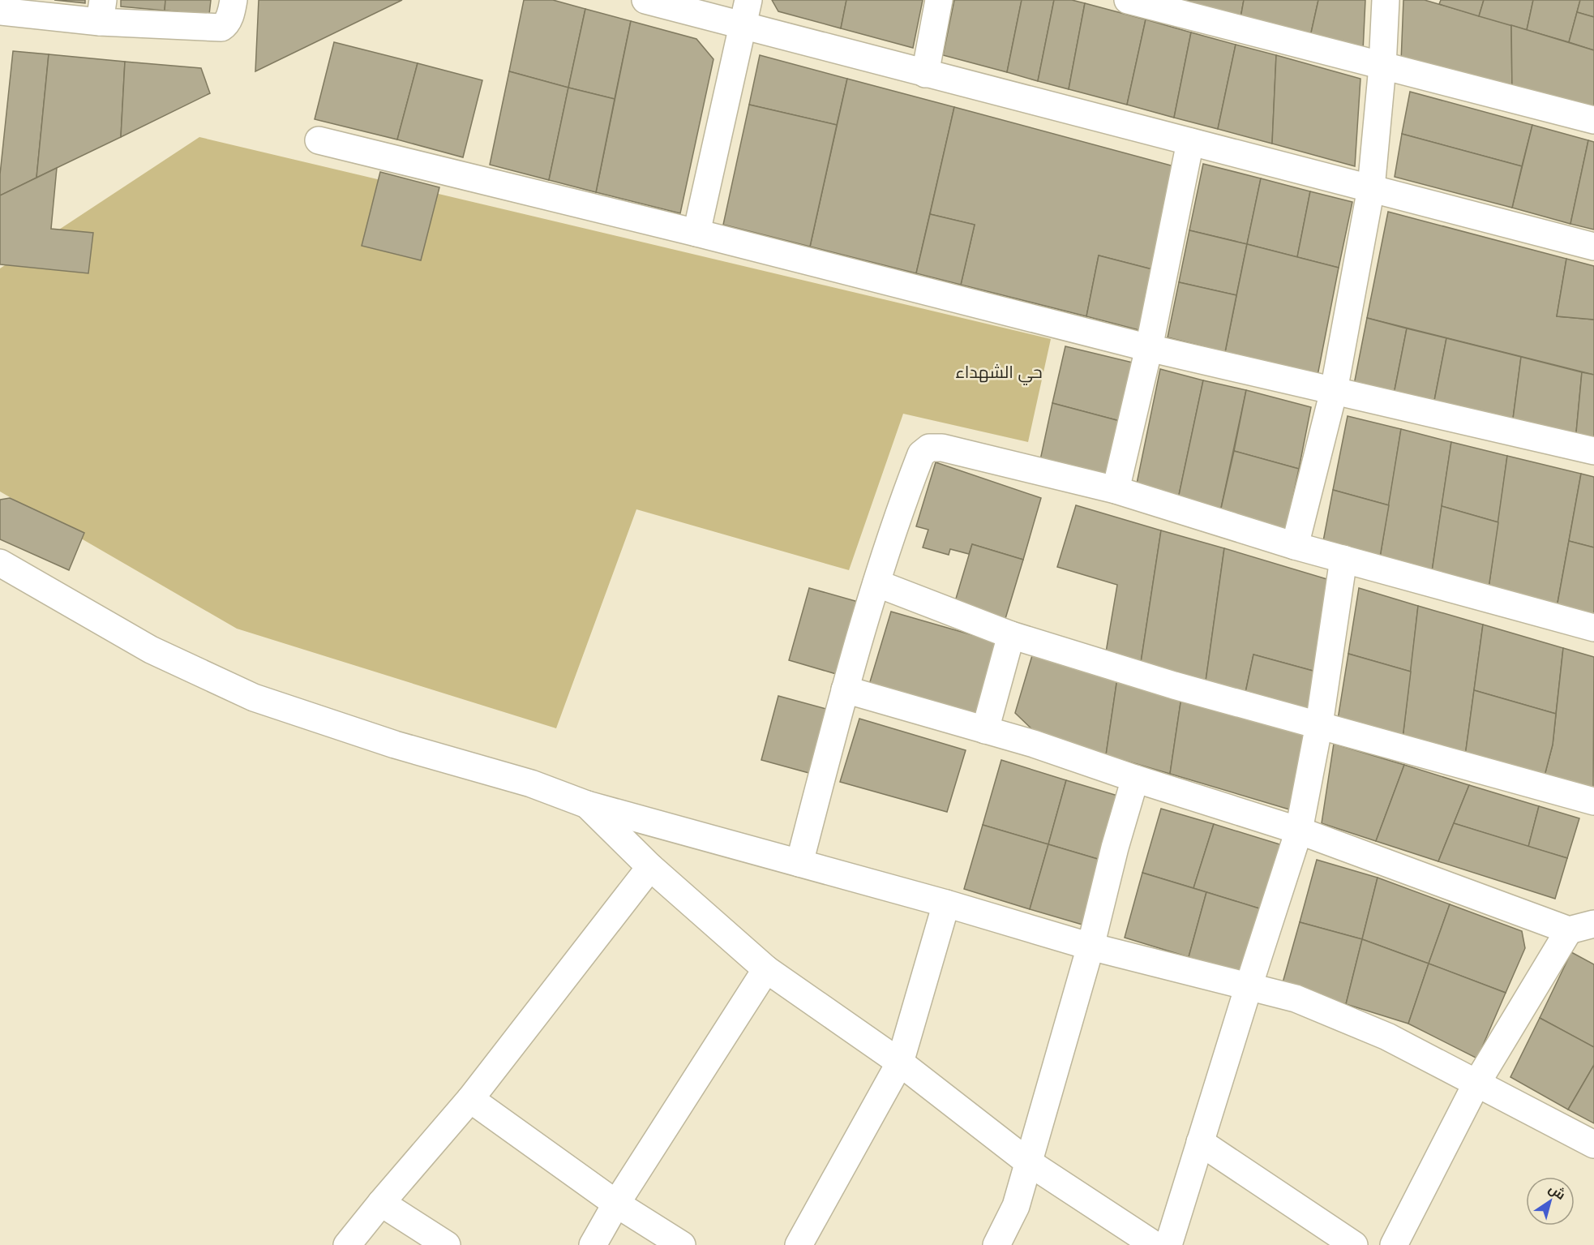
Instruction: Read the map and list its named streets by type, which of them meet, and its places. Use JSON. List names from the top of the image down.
{
  "districts": ["حي الشهداء"],
  "north": "top right"
}
